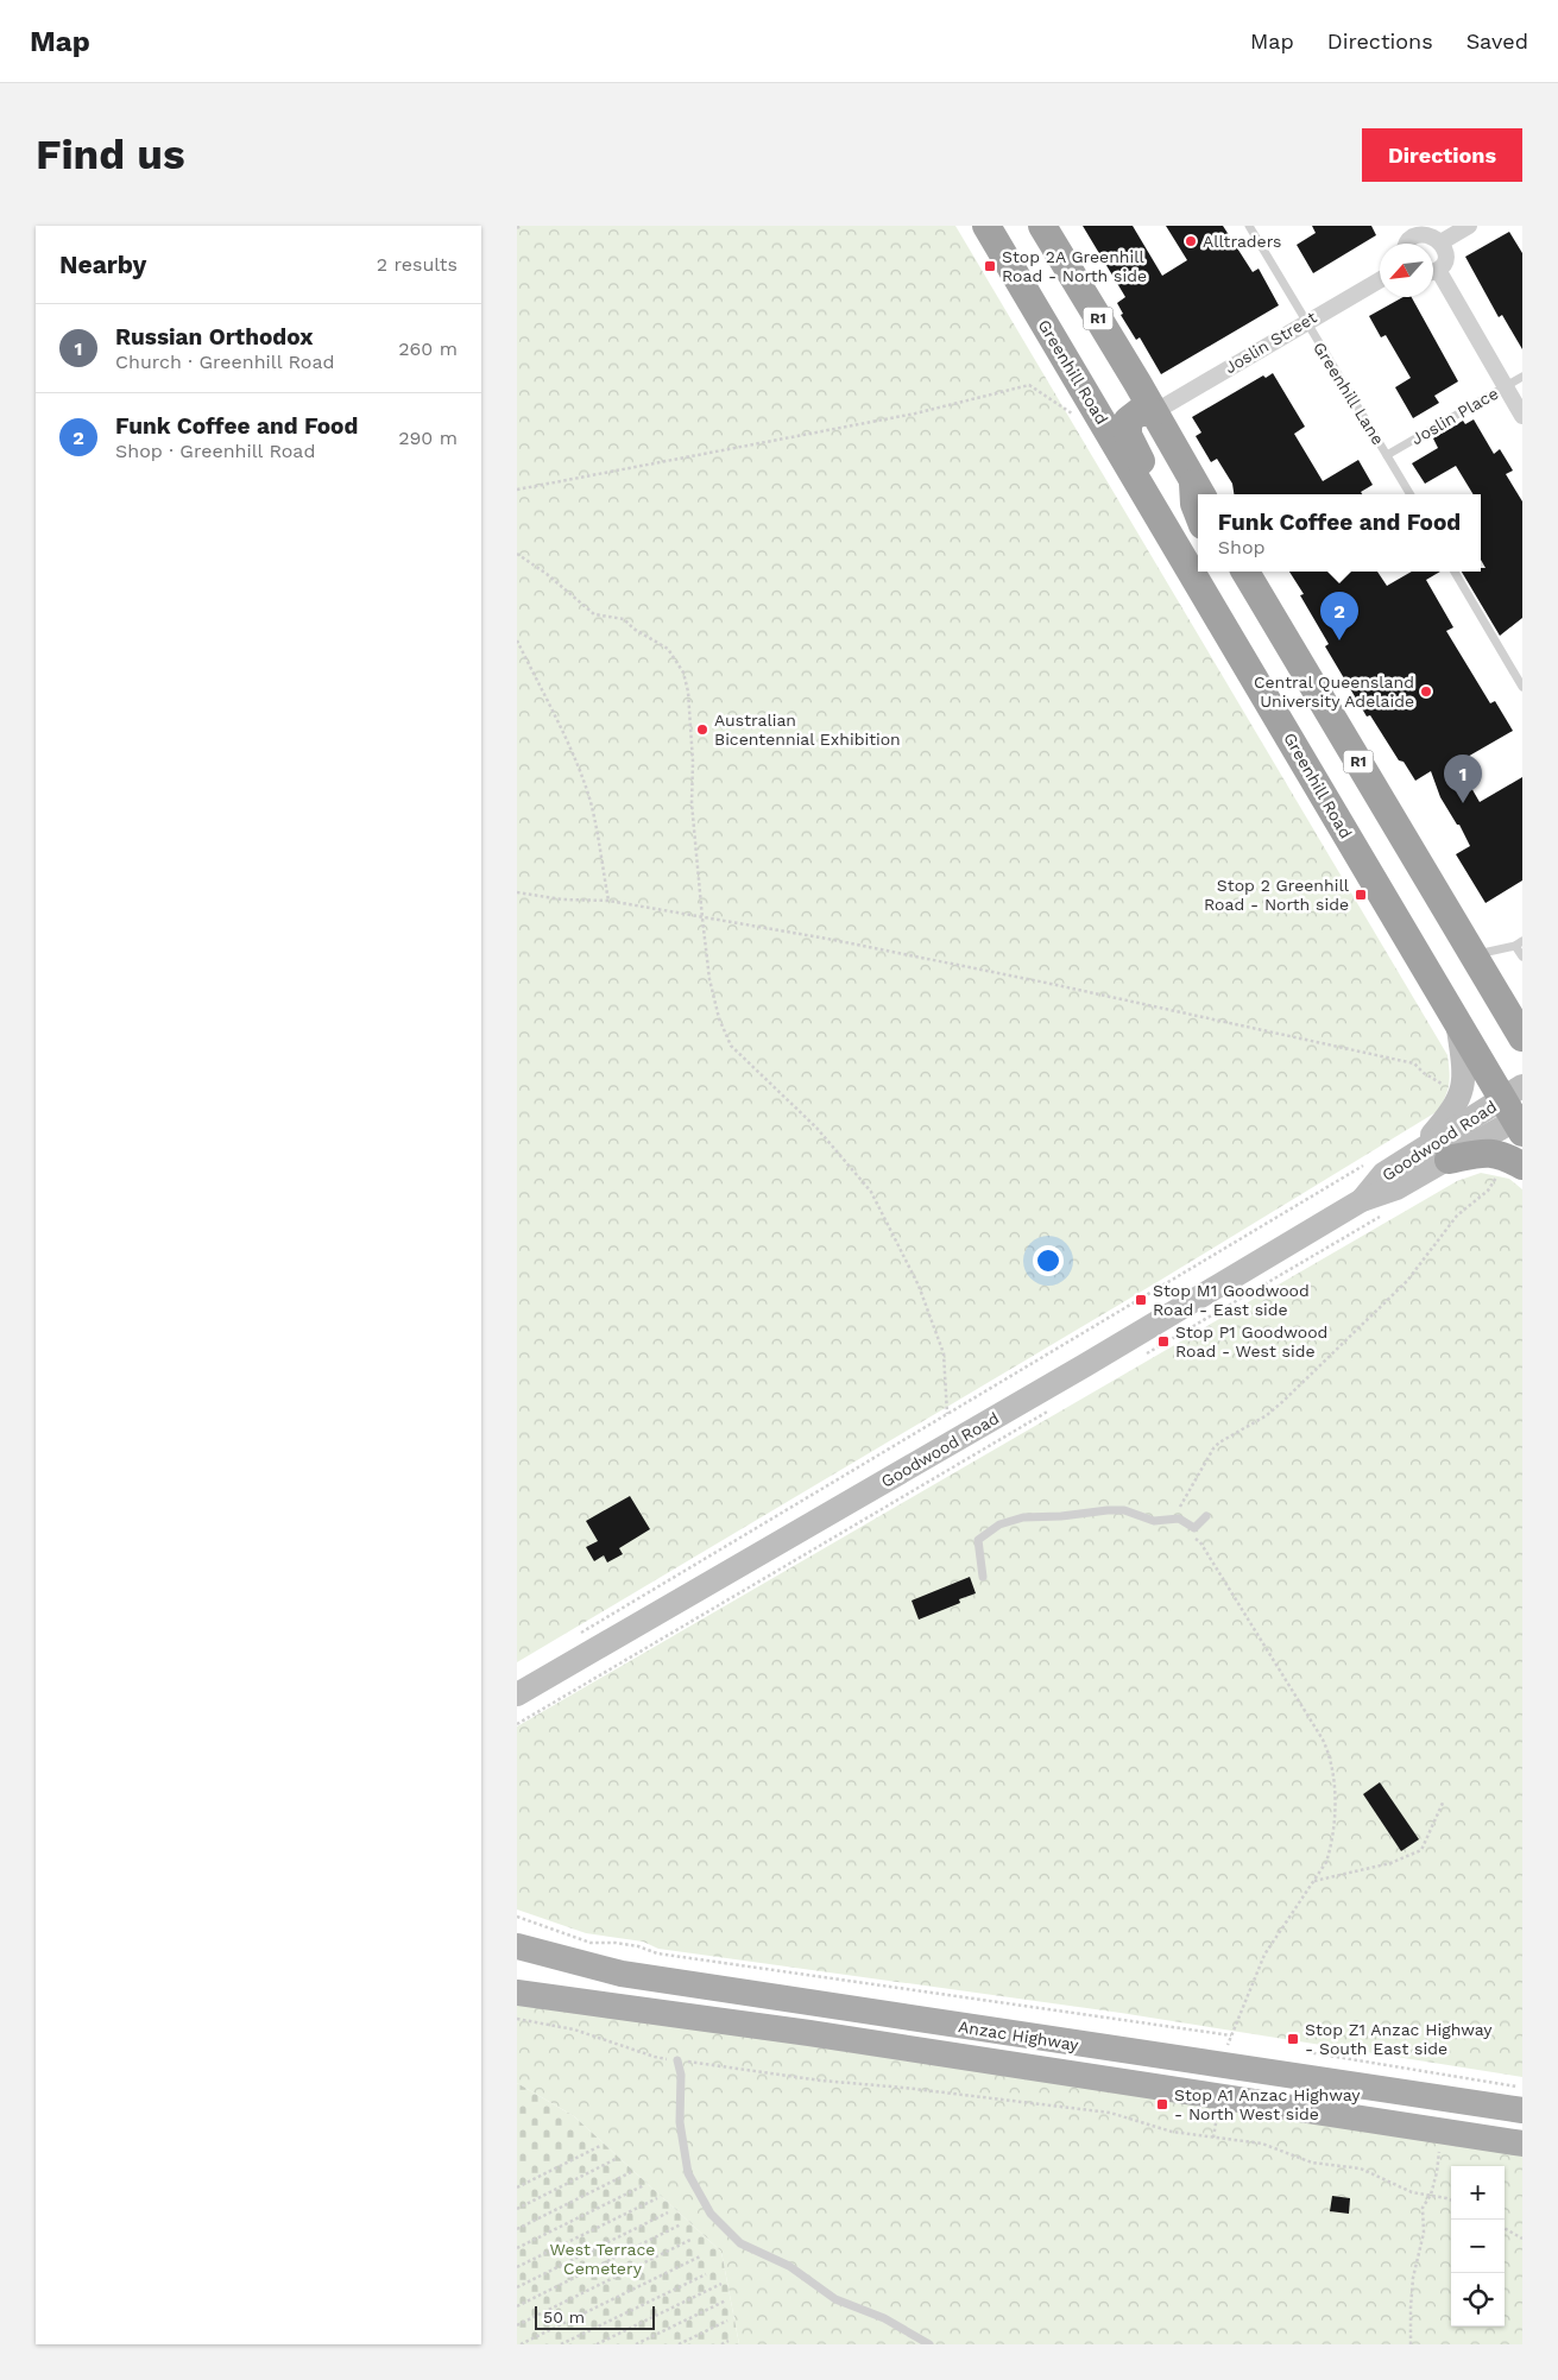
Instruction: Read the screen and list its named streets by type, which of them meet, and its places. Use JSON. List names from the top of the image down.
{
  "streets": {
    "highway": ["R1", "Greenhill Road"],
    "main road": ["Goodwood Road", "Anzac Highway"],
    "street": ["Joslin Street"],
    "lane": ["Greenhill Lane", "Joslin Place"]
  },
  "crossings": [
    ["R1", "Joslin Street"],
    ["Joslin Street", "Greenhill Lane"],
    ["Greenhill Road", "Goodwood Road"],
    ["Greenhill Lane", "Joslin Place"]
  ],
  "parks": ["West Terrace Cemetery"],
  "places": {
    "other": ["Alltraders", "Central Queensland University Adelaide", "Australian Bicentennial Exhibition"],
    "transit": [
      "Stop 2A Greenhill Road - North side",
      "Stop 2 Greenhill Road - North side",
      "Stop M1 Goodwood Road - East side",
      "Stop P1 Goodwood Road - West side",
      "Stop Z1 Anzac Highway - South East side",
      "Stop A1 Anzac Highway - North West side"
    ]
  },
  "scale_bar": "50 m",
  "north": "bottom left",
  "page": {
    "header": "Map",
    "nav": ["Map", "Directions", "Saved"],
    "buttons": "Directions",
    "title": "Find us",
    "heading": ["Nearby", "2 results"],
    "list": [
      {
        "mark": "1",
        "name": "Russian Orthodox",
        "note": "Church · Greenhill Road",
        "value": "260 m"
      },
      {
        "mark": "2",
        "name": "Funk Coffee and Food",
        "note": "Shop · Greenhill Road",
        "value": "290 m"
      }
    ],
    "popup": ["Funk Coffee and Food", "Shop"],
    "pins": ["2", "1"],
    "map_buttons": ["+", "−"],
    "scale": "50 m"
  }
}
